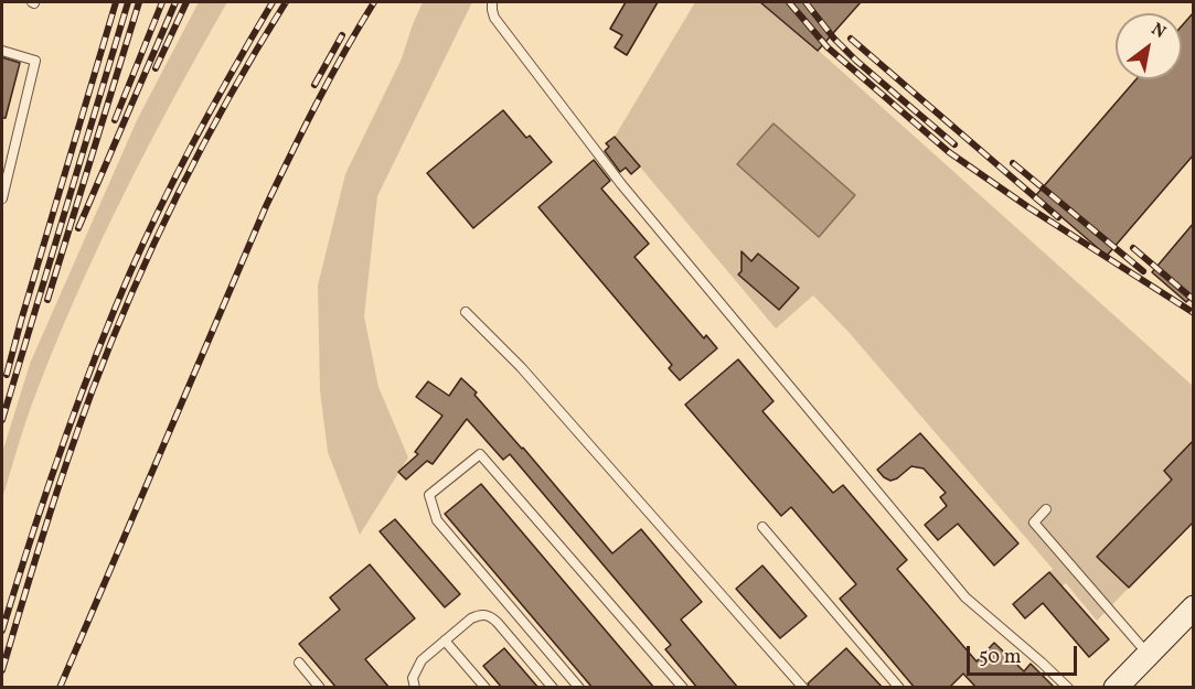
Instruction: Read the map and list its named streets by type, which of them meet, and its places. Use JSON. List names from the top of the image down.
{
  "scale_bar": "50 m",
  "north": "top right"
}
